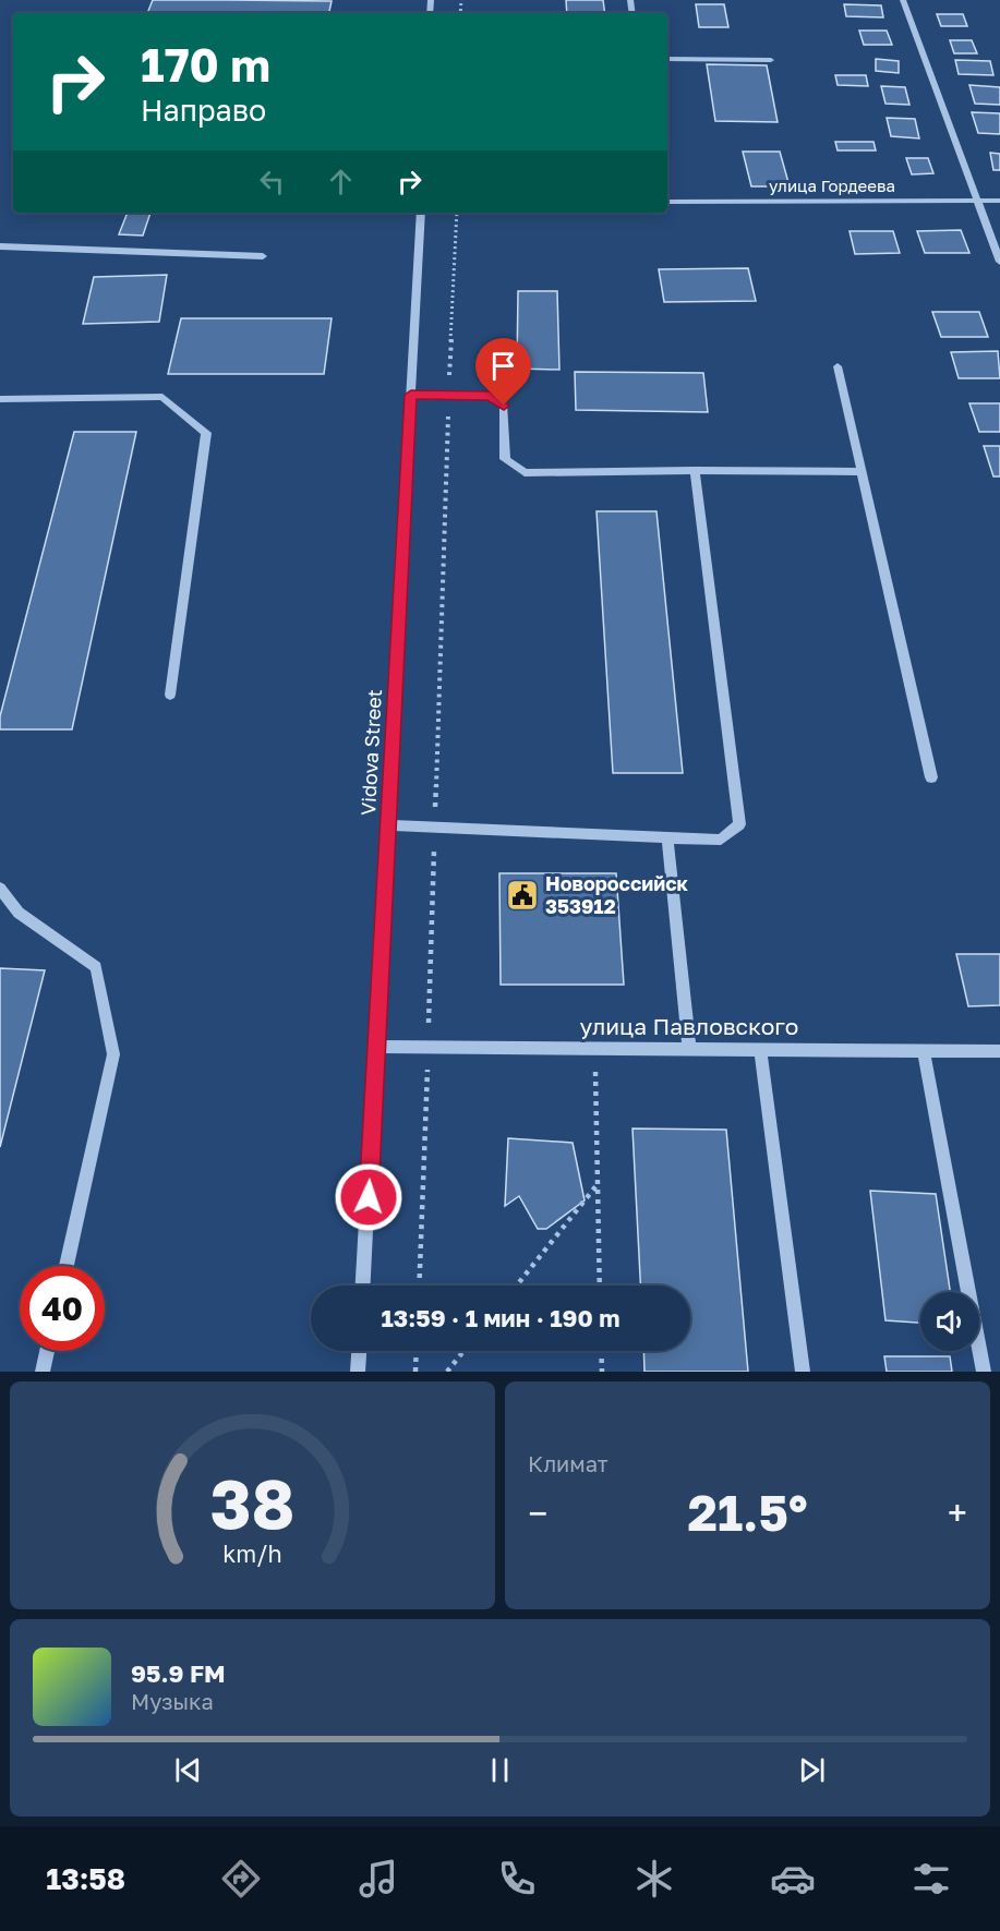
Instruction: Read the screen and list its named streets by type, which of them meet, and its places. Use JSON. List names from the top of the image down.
{
  "streets": {
    "street": ["улица Гордеева", "Vidova Street", "улица Павловского"]
  },
  "crossings": [
    ["Vidova Street", "улица Павловского"]
  ],
  "places": {
    "public building": ["Новороссийск 353912"]
  },
  "page": {
    "turn": ["170 m", "Направо"],
    "limit": "40",
    "trip": "13:59 · 1 мин · 190 m",
    "tile": "Климат",
    "heat": ["−", "21.5°", "+"],
    "song": ["95.9 FM", "Музыка"],
    "tabs": "13:58",
    "gauge": ["38", "km/h"]
  }
}
